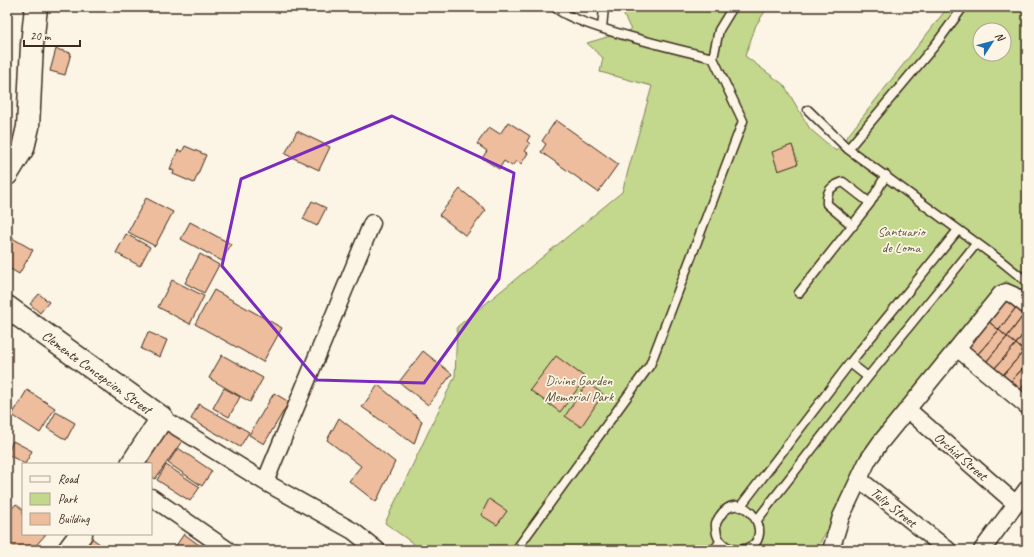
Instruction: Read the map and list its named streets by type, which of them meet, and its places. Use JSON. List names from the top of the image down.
{
  "streets": {
    "street": ["Clemente Concepcion Street", "Orchid Street", "Tulip Street"]
  },
  "parks": ["Santuario de Loma", "Divine Garden Memorial Park"],
  "legend": ["Road", "Park", "Building"],
  "scale_bar": "20 m",
  "north": "top right"
}
